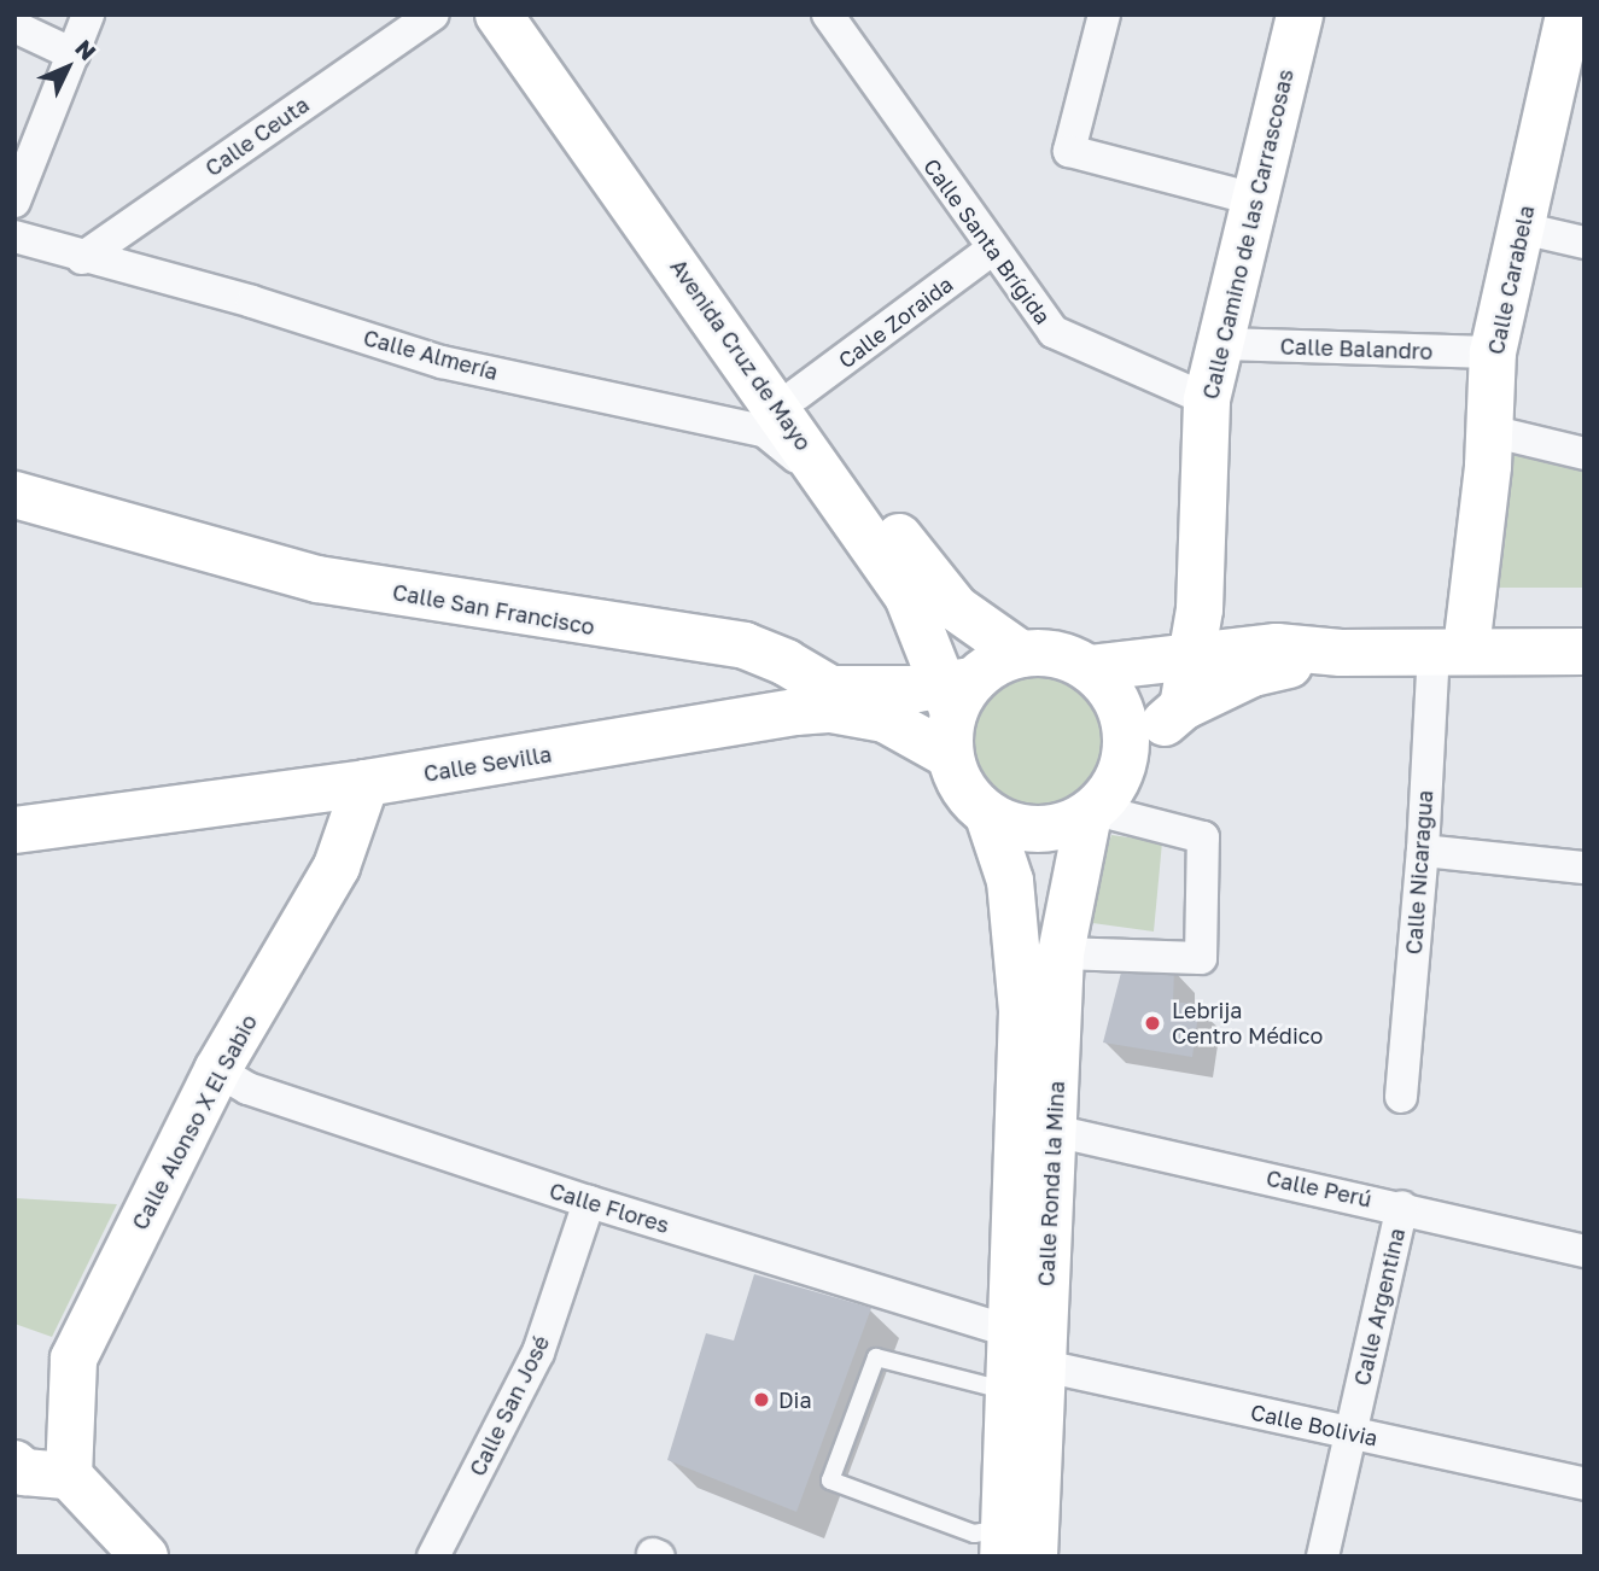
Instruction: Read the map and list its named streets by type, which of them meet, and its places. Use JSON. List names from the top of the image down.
{
  "streets": {
    "street": [
      "Calle Ceuta",
      "Calle Camino de las Carrascosas",
      "Calle Santa Brígida",
      "Calle Carabela",
      "Calle Zoraida",
      "Calle Balandro",
      "Calle Almería",
      "Avenida Cruz de Mayo",
      "Calle San Francisco",
      "Calle Sevilla",
      "Calle Nicaragua",
      "Calle Alonso X El Sabio",
      "Calle Ronda la Mina",
      "Calle Perú",
      "Calle Flores",
      "Calle Argentina",
      "Calle San José",
      "Calle Bolivia"
    ]
  },
  "crossings": [
    ["Calle Ceuta", "Calle Almería"],
    ["Calle Camino de las Carrascosas", "Calle Santa Brígida"],
    ["Calle Camino de las Carrascosas", "Calle Balandro"],
    ["Calle Santa Brígida", "Calle Zoraida"],
    ["Calle Carabela", "Calle Balandro"],
    ["Calle Carabela", "Calle Nicaragua"],
    ["Calle Zoraida", "Avenida Cruz de Mayo"],
    ["Calle Almería", "Avenida Cruz de Mayo"],
    ["Avenida Cruz de Mayo", "Calle San Francisco"],
    ["Avenida Cruz de Mayo", "Calle Sevilla"],
    ["Avenida Cruz de Mayo", "Calle Ronda la Mina"],
    ["Calle San Francisco", "Calle Sevilla"],
    ["Calle San Francisco", "Calle Ronda la Mina"],
    ["Calle Sevilla", "Calle Alonso X El Sabio"],
    ["Calle Sevilla", "Calle Ronda la Mina"],
    ["Calle Alonso X El Sabio", "Calle Flores"],
    ["Calle Ronda la Mina", "Calle Perú"],
    ["Calle Ronda la Mina", "Calle Flores"],
    ["Calle Ronda la Mina", "Calle Bolivia"],
    ["Calle Perú", "Calle Argentina"],
    ["Calle Flores", "Calle San José"],
    ["Calle Argentina", "Calle Bolivia"]
  ],
  "places": ["Lebrija Centro Médico", "Dia"],
  "north": "top right"
}
